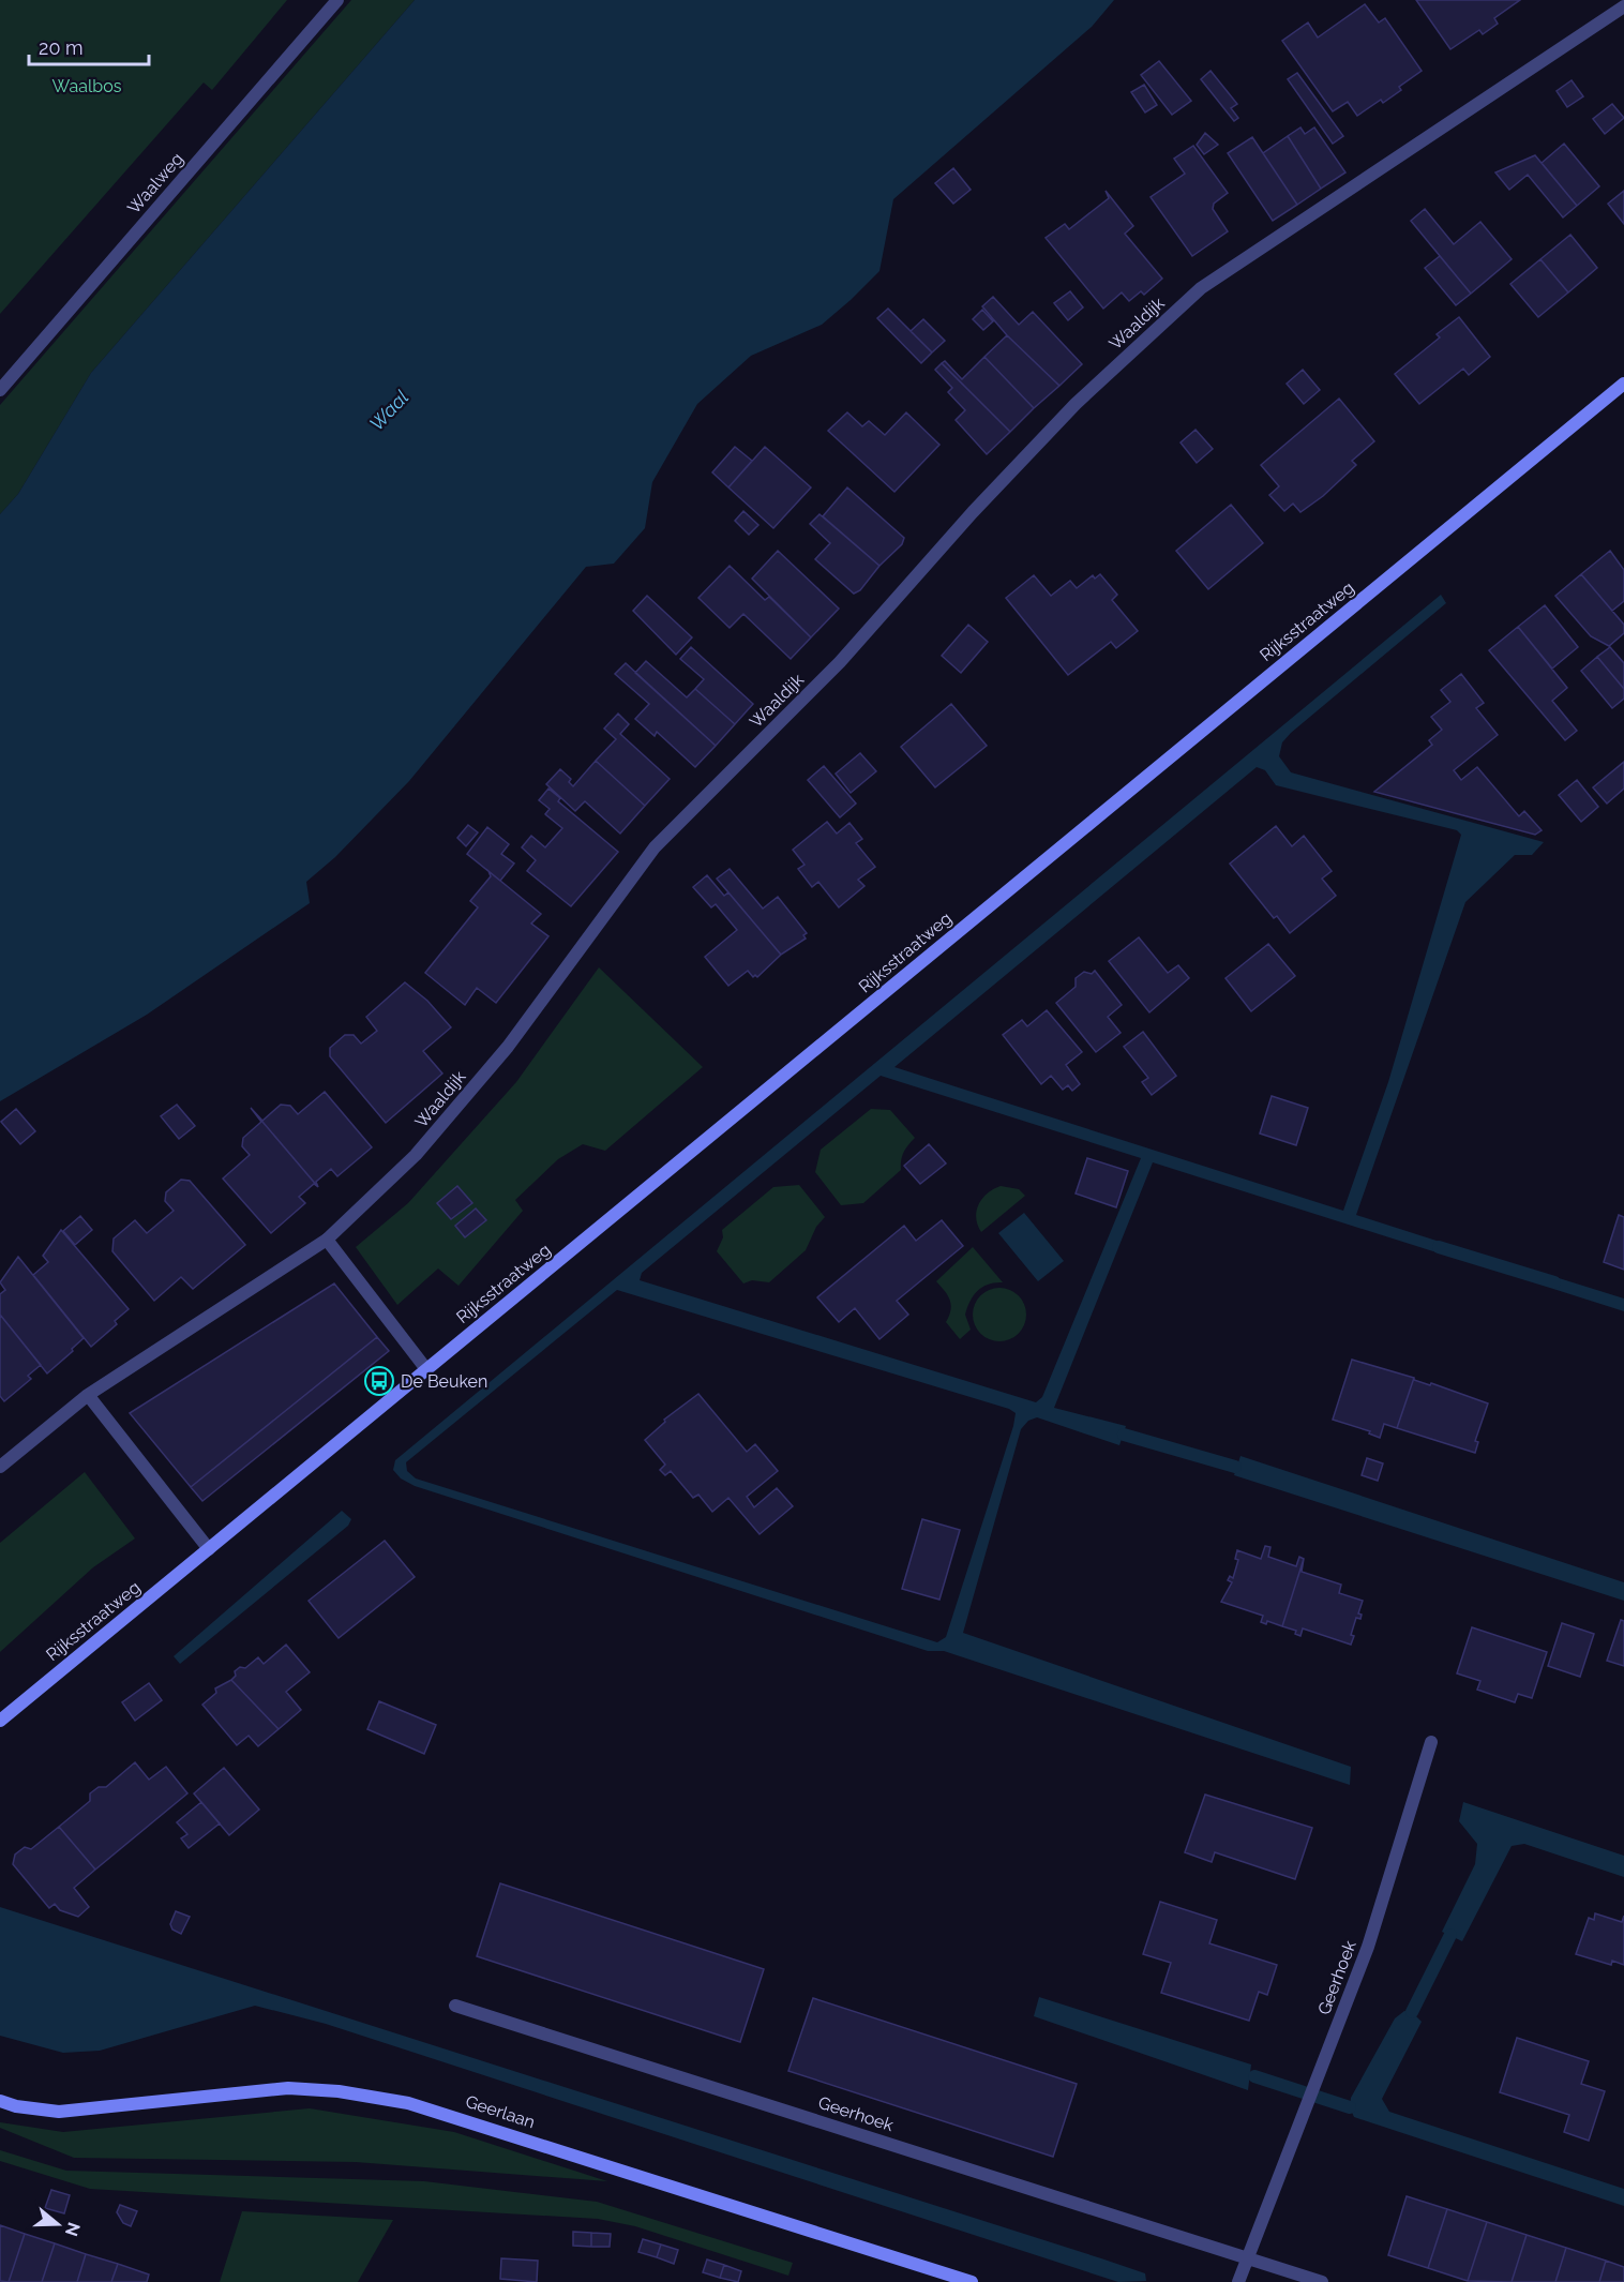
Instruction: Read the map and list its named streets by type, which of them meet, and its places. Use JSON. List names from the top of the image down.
{
  "streets": {
    "street": [
      "Waalweg",
      "Waaldijk",
      "Rijksstraatweg",
      "Geerhoek",
      "Geerlaan"
    ]
  },
  "water": ["Waal"],
  "parks": ["Waalbos"],
  "places": {
    "bus stop": ["De Beuken"]
  },
  "scale_bar": "20 m",
  "north": "right"
}
